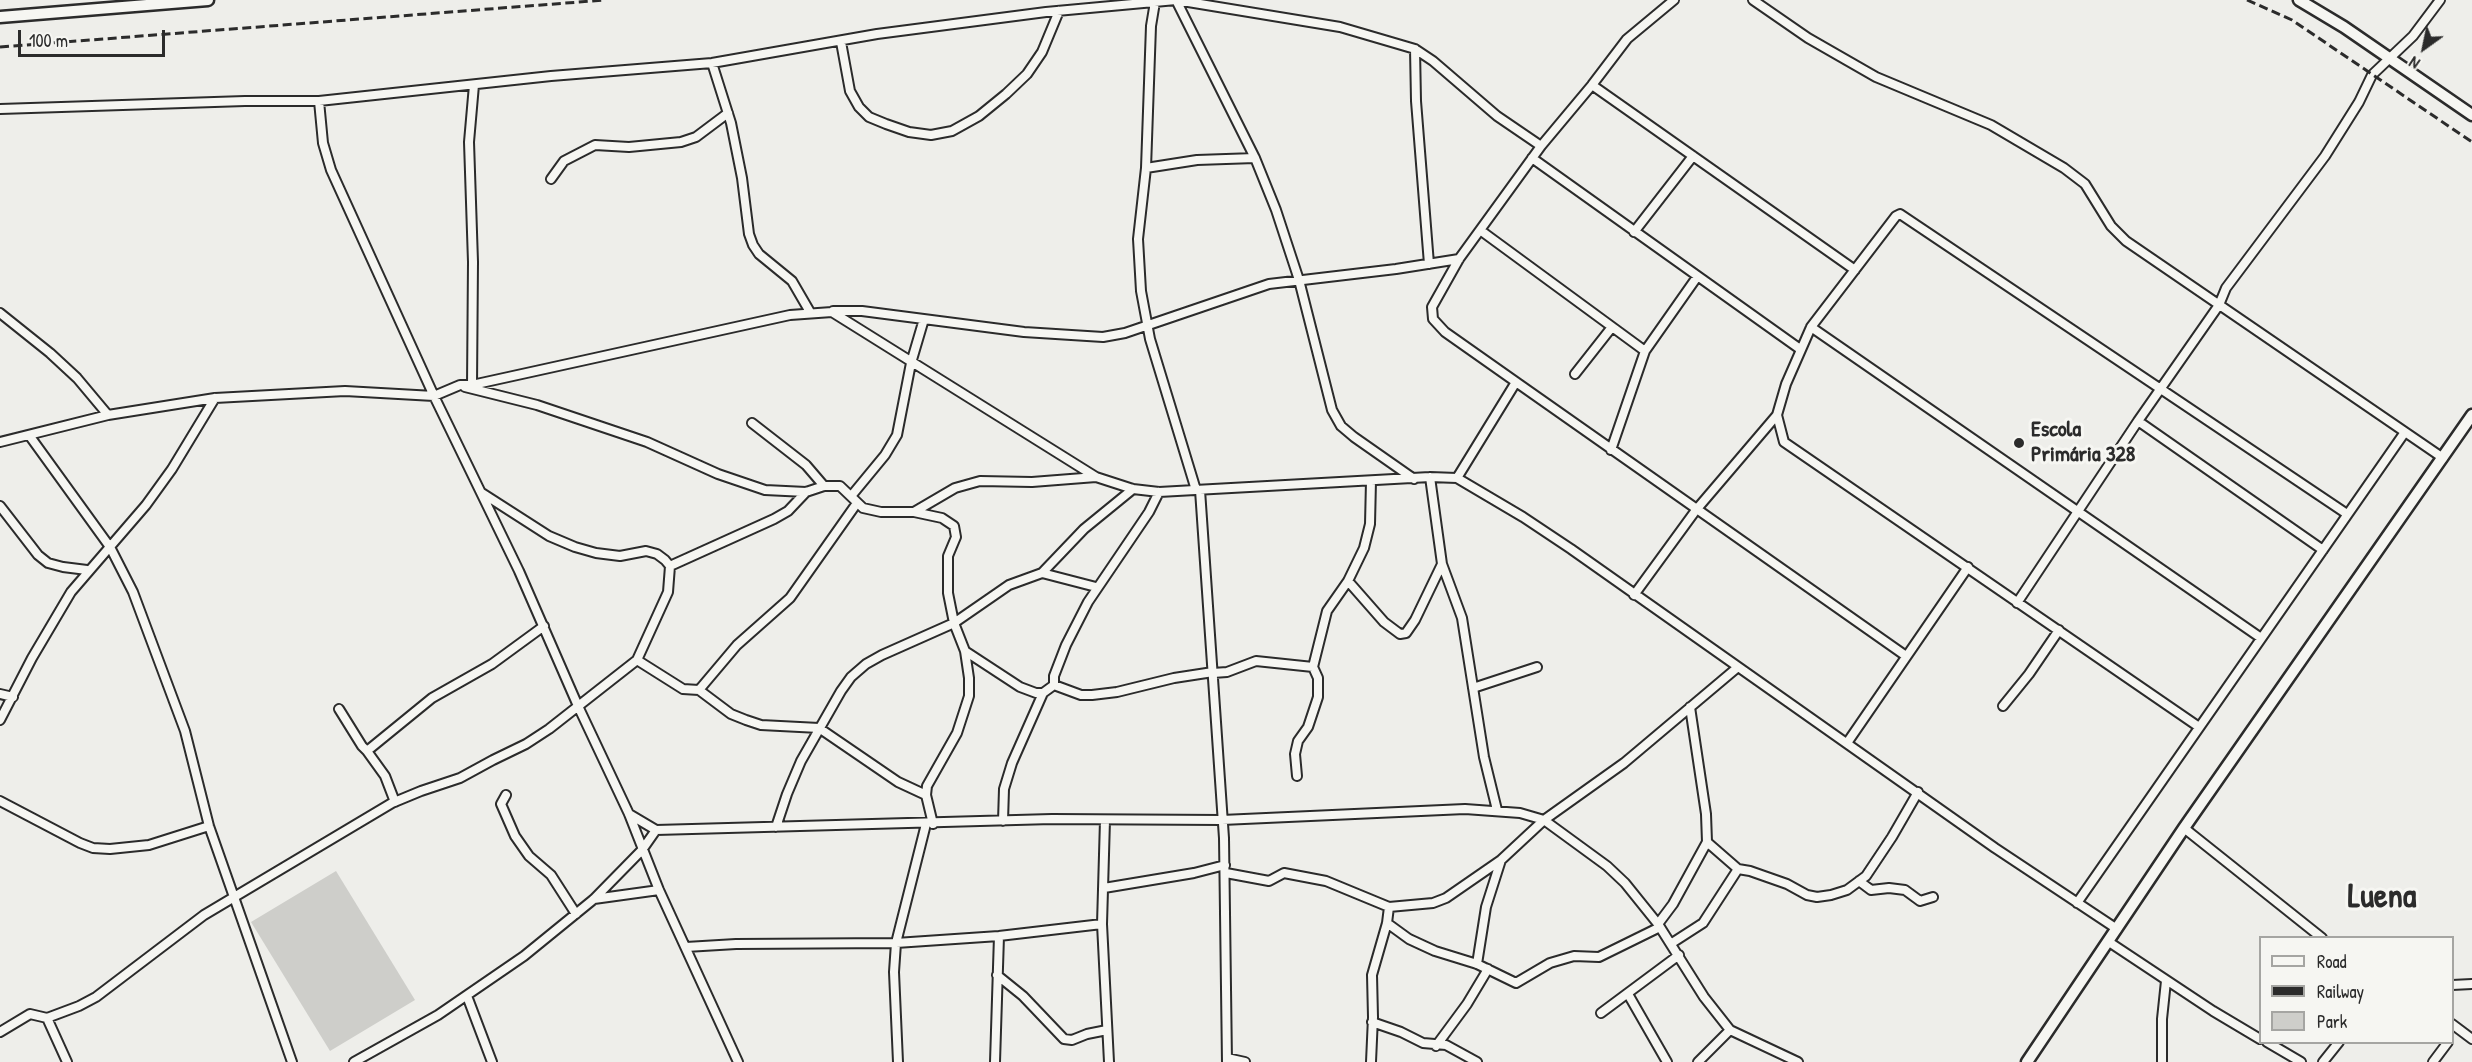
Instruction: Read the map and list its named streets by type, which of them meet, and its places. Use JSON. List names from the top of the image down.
{
  "districts": ["Luena"],
  "places": ["Escola Primária 328"],
  "legend": ["Road", "Railway", "Park"],
  "scale_bar": "100 m",
  "north": "bottom left"
}
